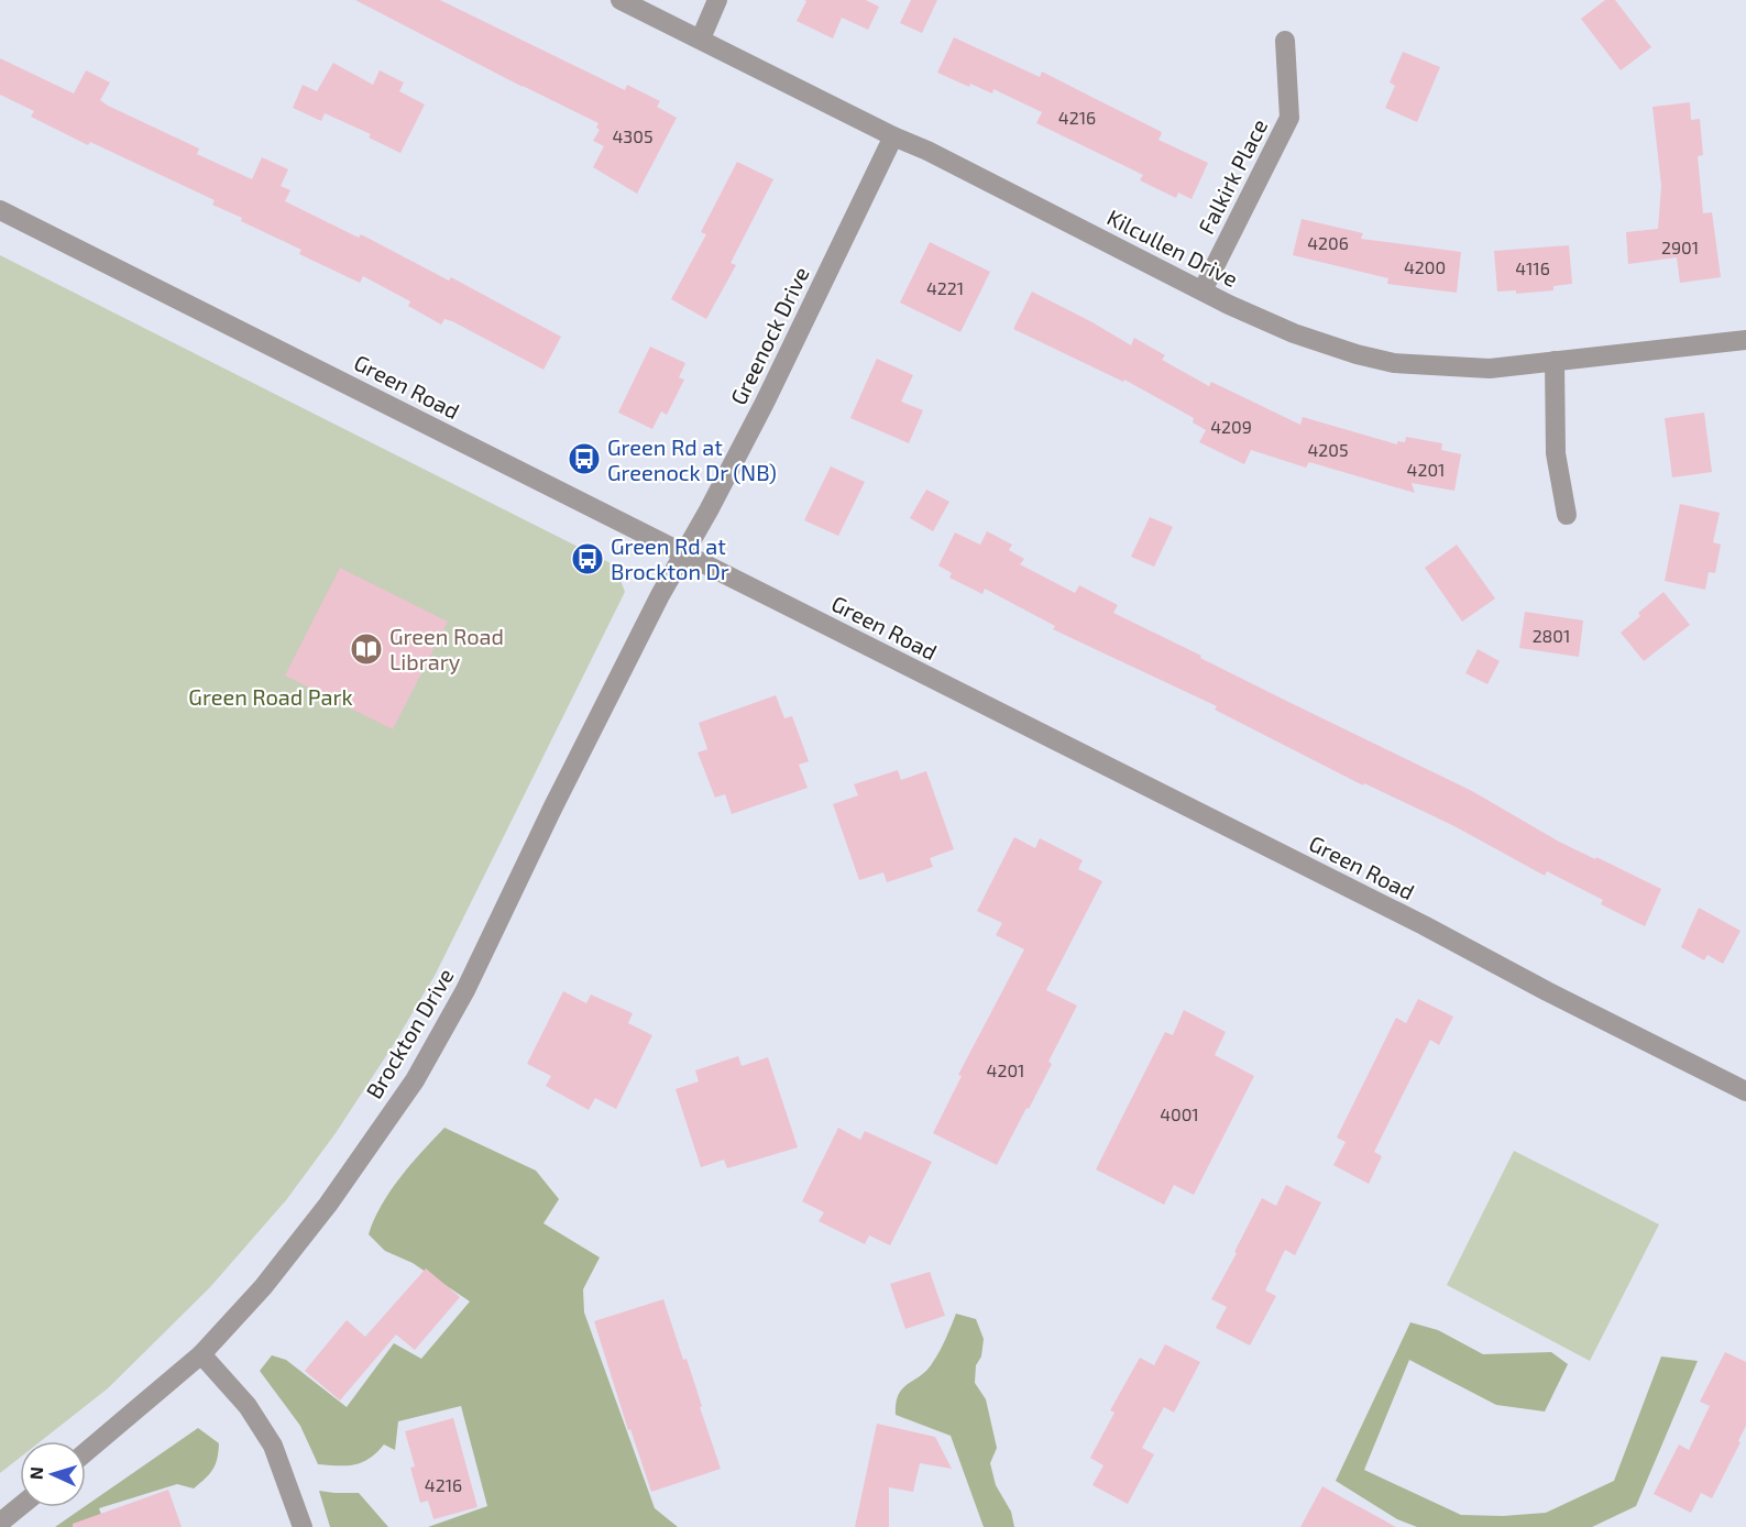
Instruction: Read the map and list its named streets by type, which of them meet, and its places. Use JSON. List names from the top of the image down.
{
  "streets": {
    "street": [
      "Falkirk Place",
      "Kilcullen Drive",
      "Greenock Drive",
      "Green Road",
      "Brockton Drive"
    ]
  },
  "crossings": [
    ["Falkirk Place", "Kilcullen Drive"],
    ["Kilcullen Drive", "Greenock Drive"],
    ["Greenock Drive", "Green Road"],
    ["Greenock Drive", "Brockton Drive"],
    ["Green Road", "Brockton Drive"]
  ],
  "parks": ["Green Road Park"],
  "places": {
    "bus stop": ["Green Rd at Greenock Dr (NB)", "Green Rd at Brockton Dr"],
    "library": ["Green Road Library"]
  },
  "house_numbers": [
    "4216",
    "4305",
    "4206",
    "2901",
    "4200",
    "4116",
    "4221",
    "4209",
    "4205",
    "4201",
    "2801",
    "4201",
    "4001",
    "4216"
  ],
  "north": "left"
}
